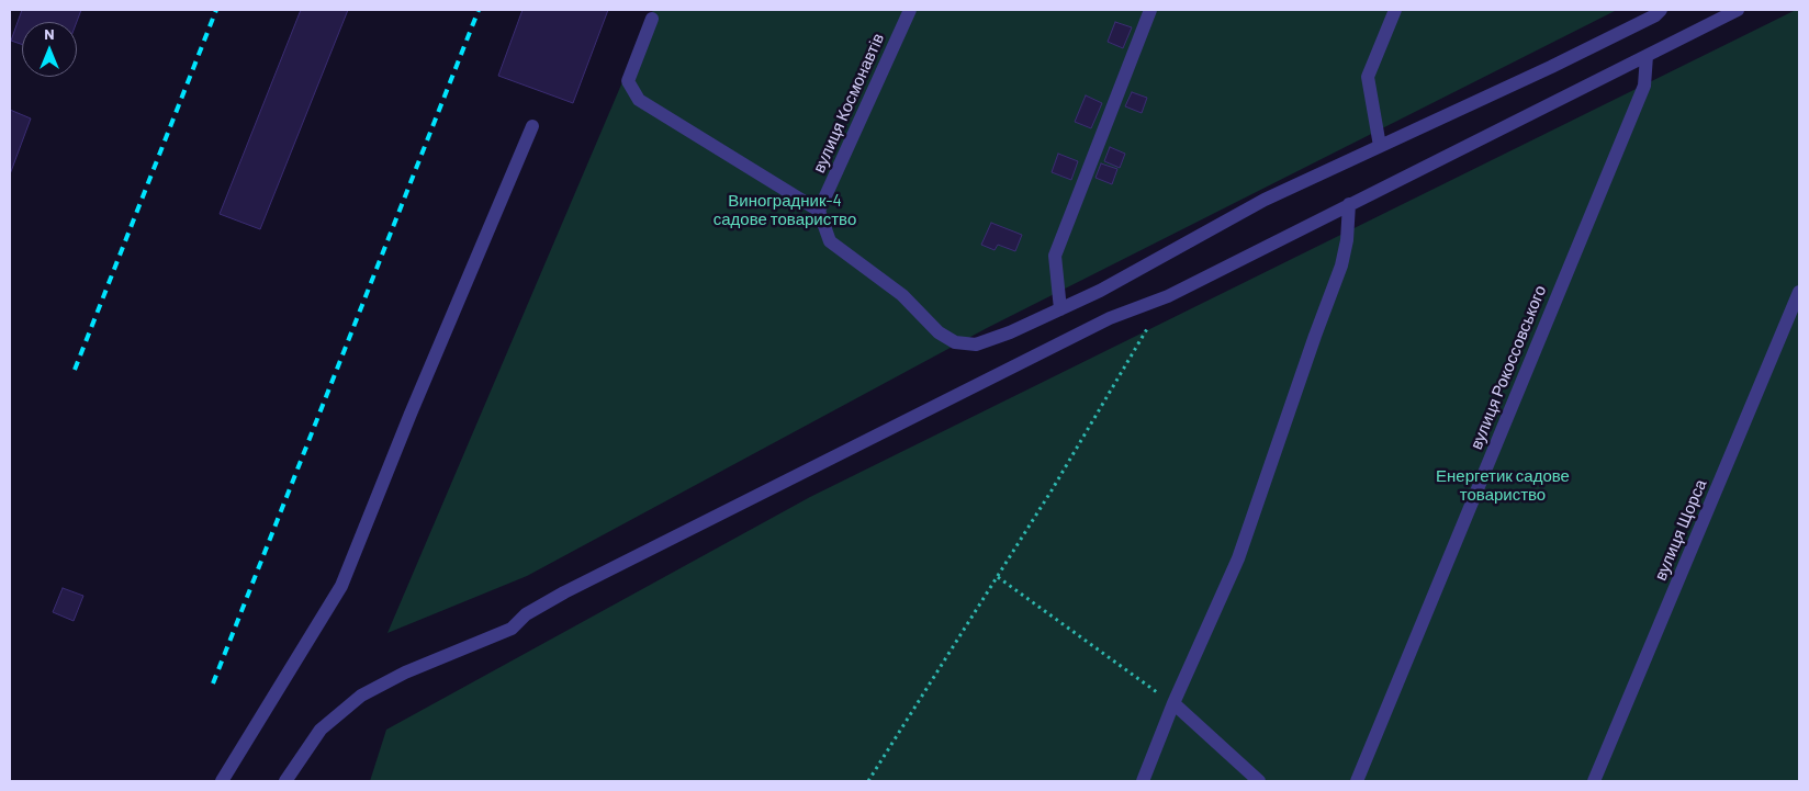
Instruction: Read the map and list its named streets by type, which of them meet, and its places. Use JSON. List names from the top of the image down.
{
  "streets": {
    "lane": ["вулиця Космонавтів", "вулиця Рокоссовського", "вулиця Щорса"]
  },
  "parks": ["Виноградник-4 садове товариство", "Енергетик садове товариство"],
  "north": "top"
}
